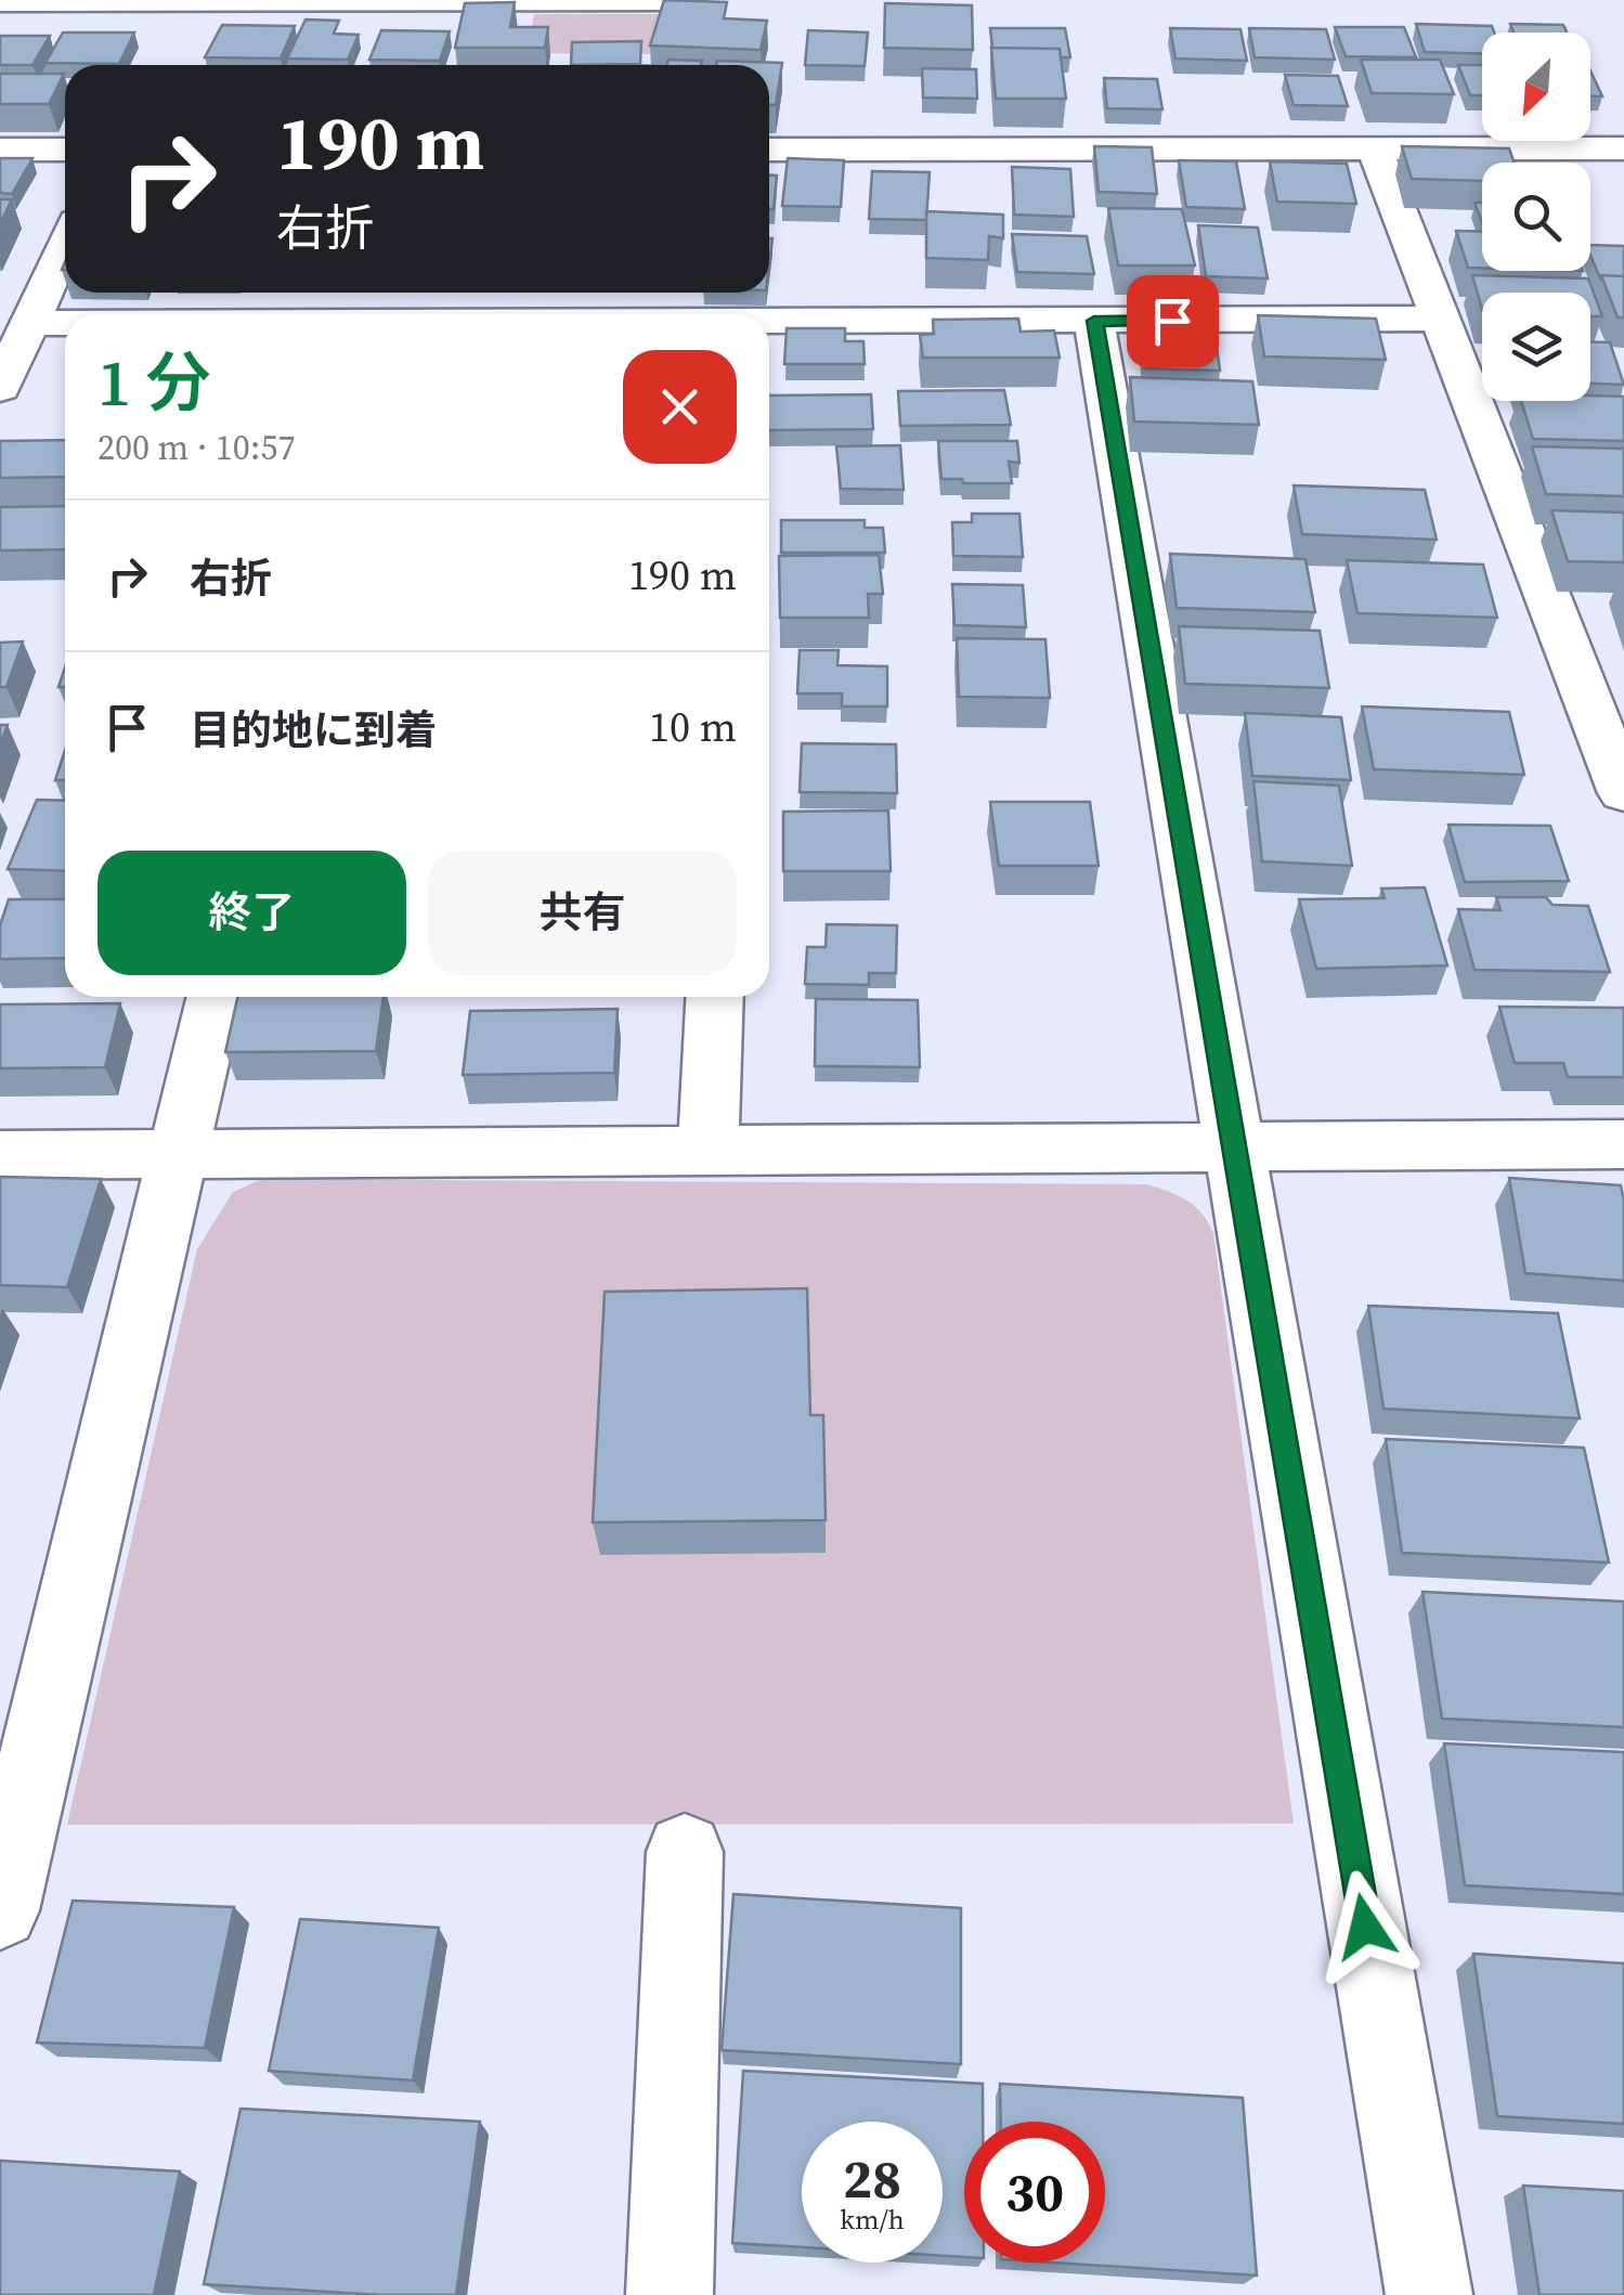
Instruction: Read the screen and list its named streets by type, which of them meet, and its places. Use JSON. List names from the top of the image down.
{
  "north": "bottom left",
  "page": {
    "turn": ["190 m", "右折"],
    "heading": ["1 分", "200 m · 10:57"],
    "list": [
      {
        "name": "右折",
        "value": "190 m"
      },
      {
        "name": "目的地に到着",
        "value": "10 m"
      }
    ],
    "buttons": ["終了", "共有"],
    "speed": "28 km/h",
    "limit": "30"
  }
}
